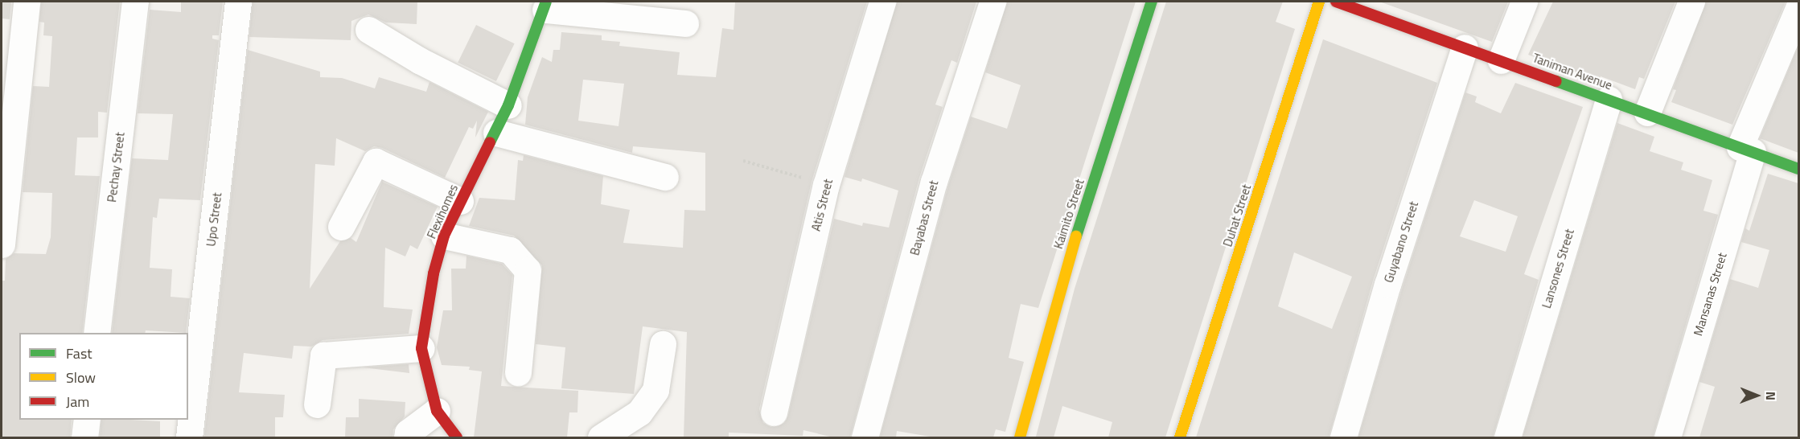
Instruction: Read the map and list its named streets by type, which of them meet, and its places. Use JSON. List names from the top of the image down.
{
  "streets": {
    "street": [
      "Taniman Avenue",
      "Pechay Street",
      "Atis Street",
      "Flexihomes",
      "Kaimito Street",
      "Duhat Street",
      "Bayabas Street",
      "Upo Street",
      "Guyabano Street",
      "Lansones Street",
      "Mansanas Street"
    ]
  },
  "crossings": [
    ["Taniman Avenue", "Guyabano Street"],
    ["Taniman Avenue", "Lansones Street"],
    ["Taniman Avenue", "Mansanas Street"]
  ],
  "legend": ["Fast", "Slow", "Jam"],
  "north": "right"
}
